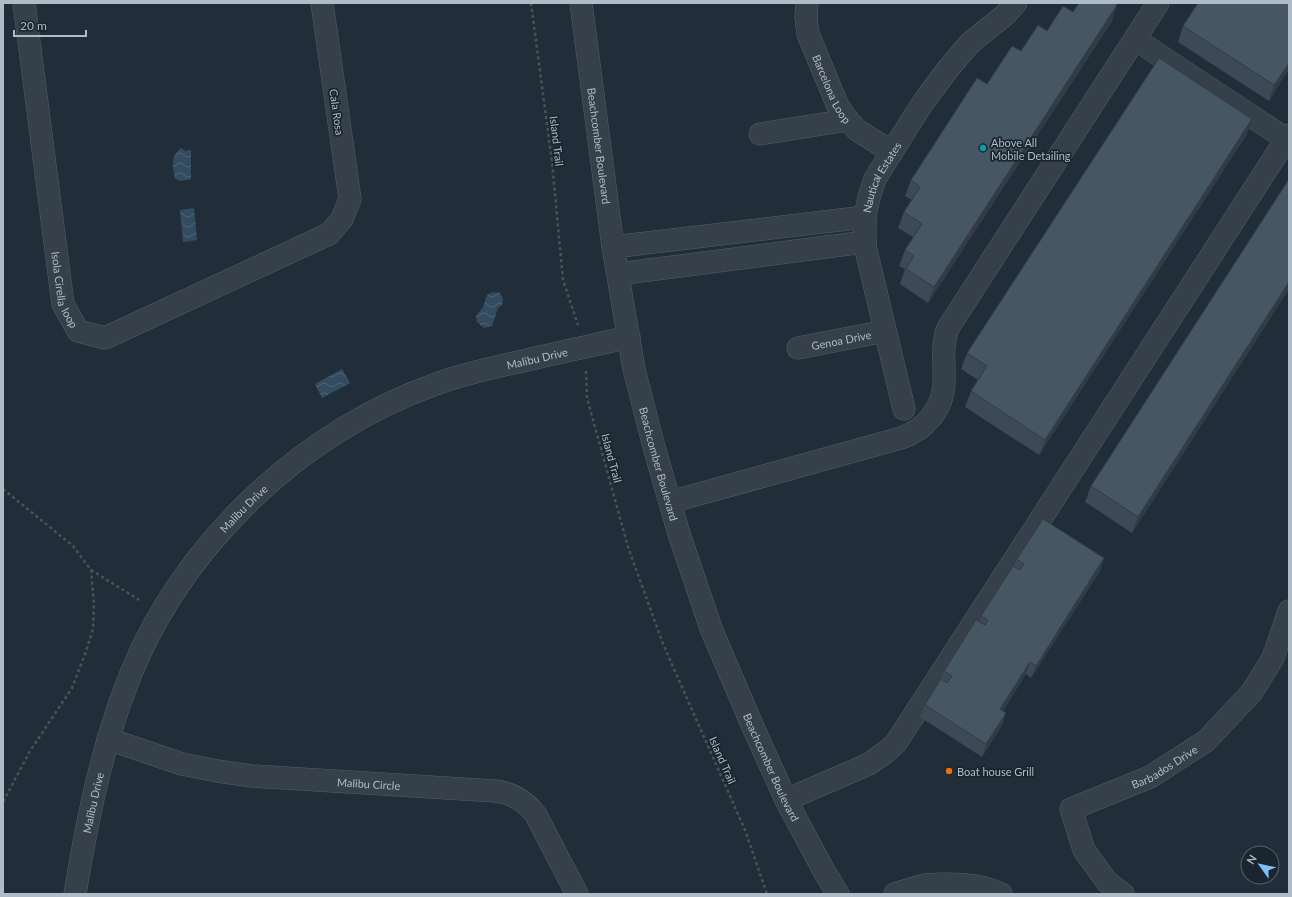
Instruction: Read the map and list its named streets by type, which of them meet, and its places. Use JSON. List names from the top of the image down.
{
  "streets": {
    "street": [
      "Barcelona Loop",
      "Cala Rosa",
      "Beachcomber Boulevard",
      "Nautical Estates",
      "Isola Cirella loop",
      "Genoa Drive",
      "Malibu Drive",
      "Barbados Drive",
      "Malibu Circle"
    ],
    "path": ["Island Trail"]
  },
  "crossings": [
    ["Barcelona Loop", "Nautical Estates"],
    ["Cala Rosa", "Isola Cirella loop"],
    ["Island Trail", "Malibu Drive"],
    ["Beachcomber Boulevard", "Nautical Estates"],
    ["Beachcomber Boulevard", "Malibu Drive"],
    ["Malibu Drive", "Malibu Circle"]
  ],
  "places": ["Above All Mobile Detailing", "Boat house Grill"],
  "scale_bar": "20 m",
  "north": "top left"
}
